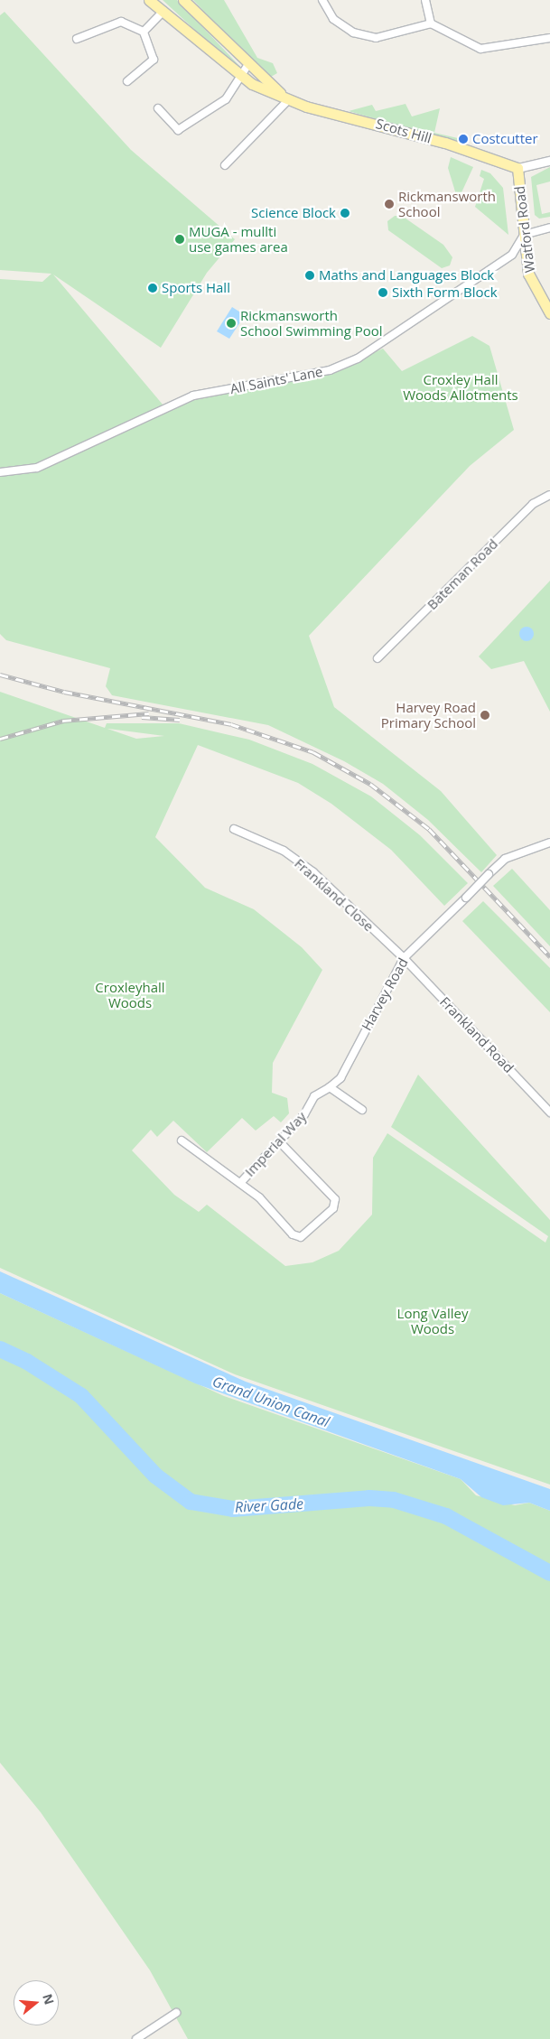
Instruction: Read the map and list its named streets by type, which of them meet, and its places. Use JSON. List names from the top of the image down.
{
  "streets": {
    "main road": ["Scots Hill", "Watford Road"],
    "street": [
      "All Saints' Lane",
      "Bateman Road",
      "Frankland Close",
      "Harvey Road",
      "Frankland Road",
      "Imperial Way"
    ]
  },
  "crossings": [
    ["Scots Hill", "Watford Road"],
    ["Watford Road", "All Saints' Lane"],
    ["Frankland Close", "Harvey Road"],
    ["Frankland Close", "Frankland Road"],
    ["Harvey Road", "Frankland Road"],
    ["Harvey Road", "Imperial Way"]
  ],
  "water": ["Grand Union Canal", "River Gade"],
  "parks": ["Croxley Hall Woods Allotments", "Croxleyhall Woods", "Long Valley Woods"],
  "places": [
    "Costcutter",
    "Rickmansworth School",
    "Science Block",
    "MUGA - mullti use games area",
    "Maths and Languages Block",
    "Sports Hall",
    "Sixth Form Block",
    "Rickmansworth School Swimming Pool",
    "Harvey Road Primary School"
  ],
  "north": "right"
}
